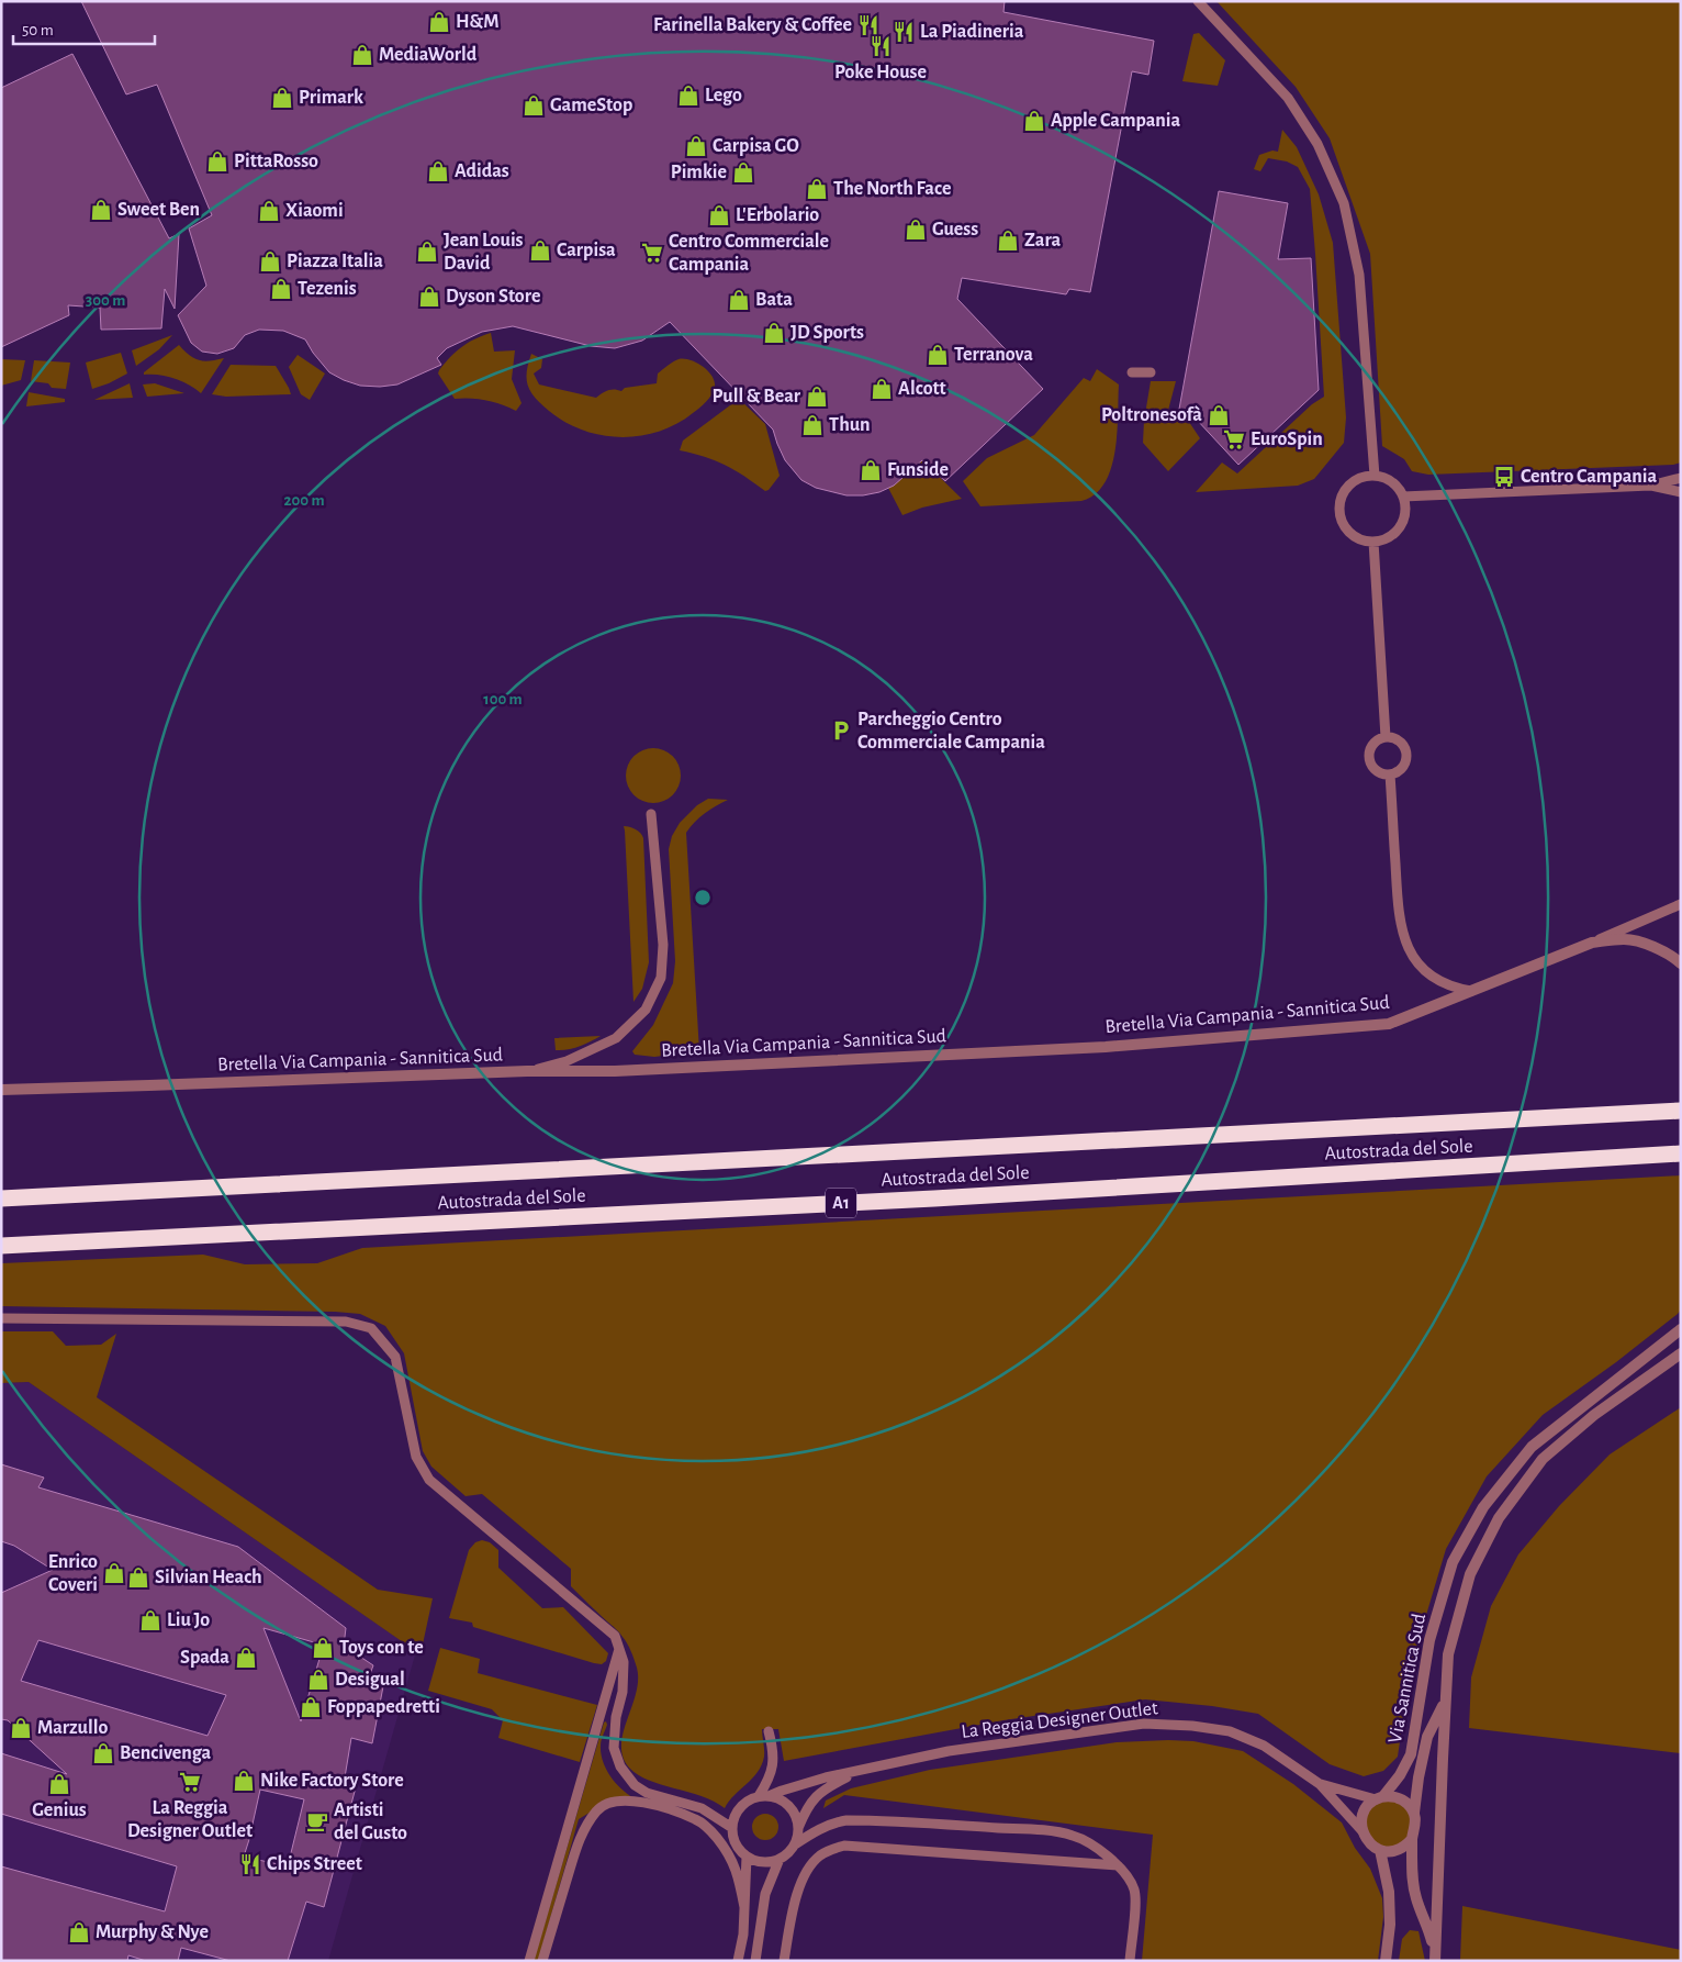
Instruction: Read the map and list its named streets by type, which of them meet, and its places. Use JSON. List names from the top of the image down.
{
  "streets": {
    "highway": ["Autostrada del Sole", "A1"],
    "street": ["Bretella Via Campania - Sannitica Sud", "Via Sannitica Sud"],
    "lane": ["La Reggia Designer Outlet"]
  },
  "crossings": [
    ["Via Sannitica Sud", "La Reggia Designer Outlet"]
  ],
  "places": {
    "shop": [
      "H&M",
      "MediaWorld",
      "Lego",
      "Primark",
      "GameStop",
      "Apple Campania",
      "Carpisa GO",
      "PittaRosso",
      "Adidas",
      "Pimkie",
      "The North Face",
      "Sweet Ben",
      "Xiaomi",
      "L'Erbolario",
      "Guess",
      "Zara",
      "Carpisa",
      "Jean Louis David",
      "Piazza Italia",
      "Tezenis",
      "Dyson Store",
      "Bata",
      "JD Sports",
      "Terranova",
      "Alcott",
      "Pull & Bear",
      "Poltronesofà",
      "Thun",
      "Funside",
      "Enrico Coveri",
      "Silvian Heach",
      "Liu Jo",
      "Toys con te",
      "Spada",
      "Desigual",
      "Foppapedretti",
      "Marzullo",
      "Bencivenga",
      "Nike Factory Store",
      "Genius",
      "Murphy & Nye"
    ],
    "restaurant": [
      "Farinella Bakery & Coffee",
      "La Piadineria",
      "Poke House",
      "Chips Street"
    ],
    "supermarket": ["Centro Commerciale Campania", "EuroSpin", "La Reggia Designer Outlet"],
    "bus stop": ["Centro Campania"],
    "parking": ["Parcheggio Centro Commerciale Campania"],
    "cafe": ["Artisti del Gusto"]
  },
  "scale_bar": "50 m",
  "rings": ["300 m", "200 m", "100 m"]
}
